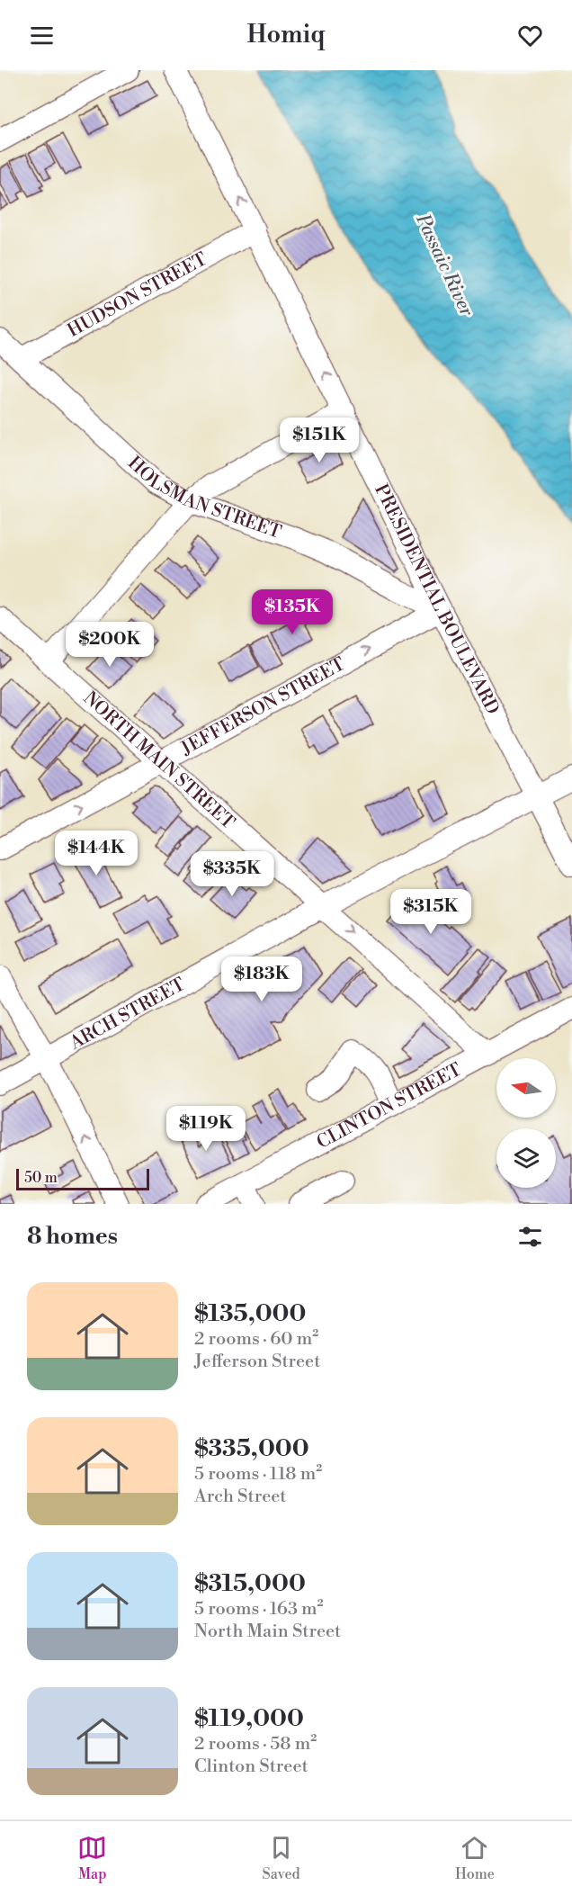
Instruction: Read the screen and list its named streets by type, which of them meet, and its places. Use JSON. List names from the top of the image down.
{
  "streets": {
    "street": [
      "HUDSON STREET",
      "HOLSMAN STREET",
      "PRESIDENTIAL BOULEVARD",
      "JEFFERSON STREET",
      "NORTH MAIN STREET",
      "ARCH STREET",
      "CLINTON STREET"
    ]
  },
  "crossings": [
    ["HUDSON STREET", "HOLSMAN STREET"],
    ["HUDSON STREET", "PRESIDENTIAL BOULEVARD"],
    ["HOLSMAN STREET", "PRESIDENTIAL BOULEVARD"],
    ["HOLSMAN STREET", "JEFFERSON STREET"],
    ["PRESIDENTIAL BOULEVARD", "JEFFERSON STREET"],
    ["PRESIDENTIAL BOULEVARD", "ARCH STREET"],
    ["JEFFERSON STREET", "NORTH MAIN STREET"],
    ["NORTH MAIN STREET", "ARCH STREET"],
    ["NORTH MAIN STREET", "CLINTON STREET"]
  ],
  "one_way": ["PRESIDENTIAL BOULEVARD"],
  "water": ["Passaic River"],
  "scale_bar": "50 m",
  "north": "left",
  "page": {
    "header": "Homiq",
    "price": [
      "$151K",
      "$135K",
      "$200K",
      "$144K",
      "$335K",
      "$315K",
      "$183K",
      "$119K"
    ],
    "scale": "50 m",
    "heading": "8 homes",
    "list": [
      {
        "name": "$135,000",
        "note": "2 rooms · 60 m² · Jefferson Street"
      },
      {
        "name": "$335,000",
        "note": "5 rooms · 118 m² · Arch Street"
      },
      {
        "name": "$315,000",
        "note": "5 rooms · 163 m² · North Main Street"
      },
      {
        "name": "$119,000",
        "note": "2 rooms · 58 m² · Clinton Street"
      }
    ],
    "tabs": ["Map", "Saved", "Home"]
  }
}
